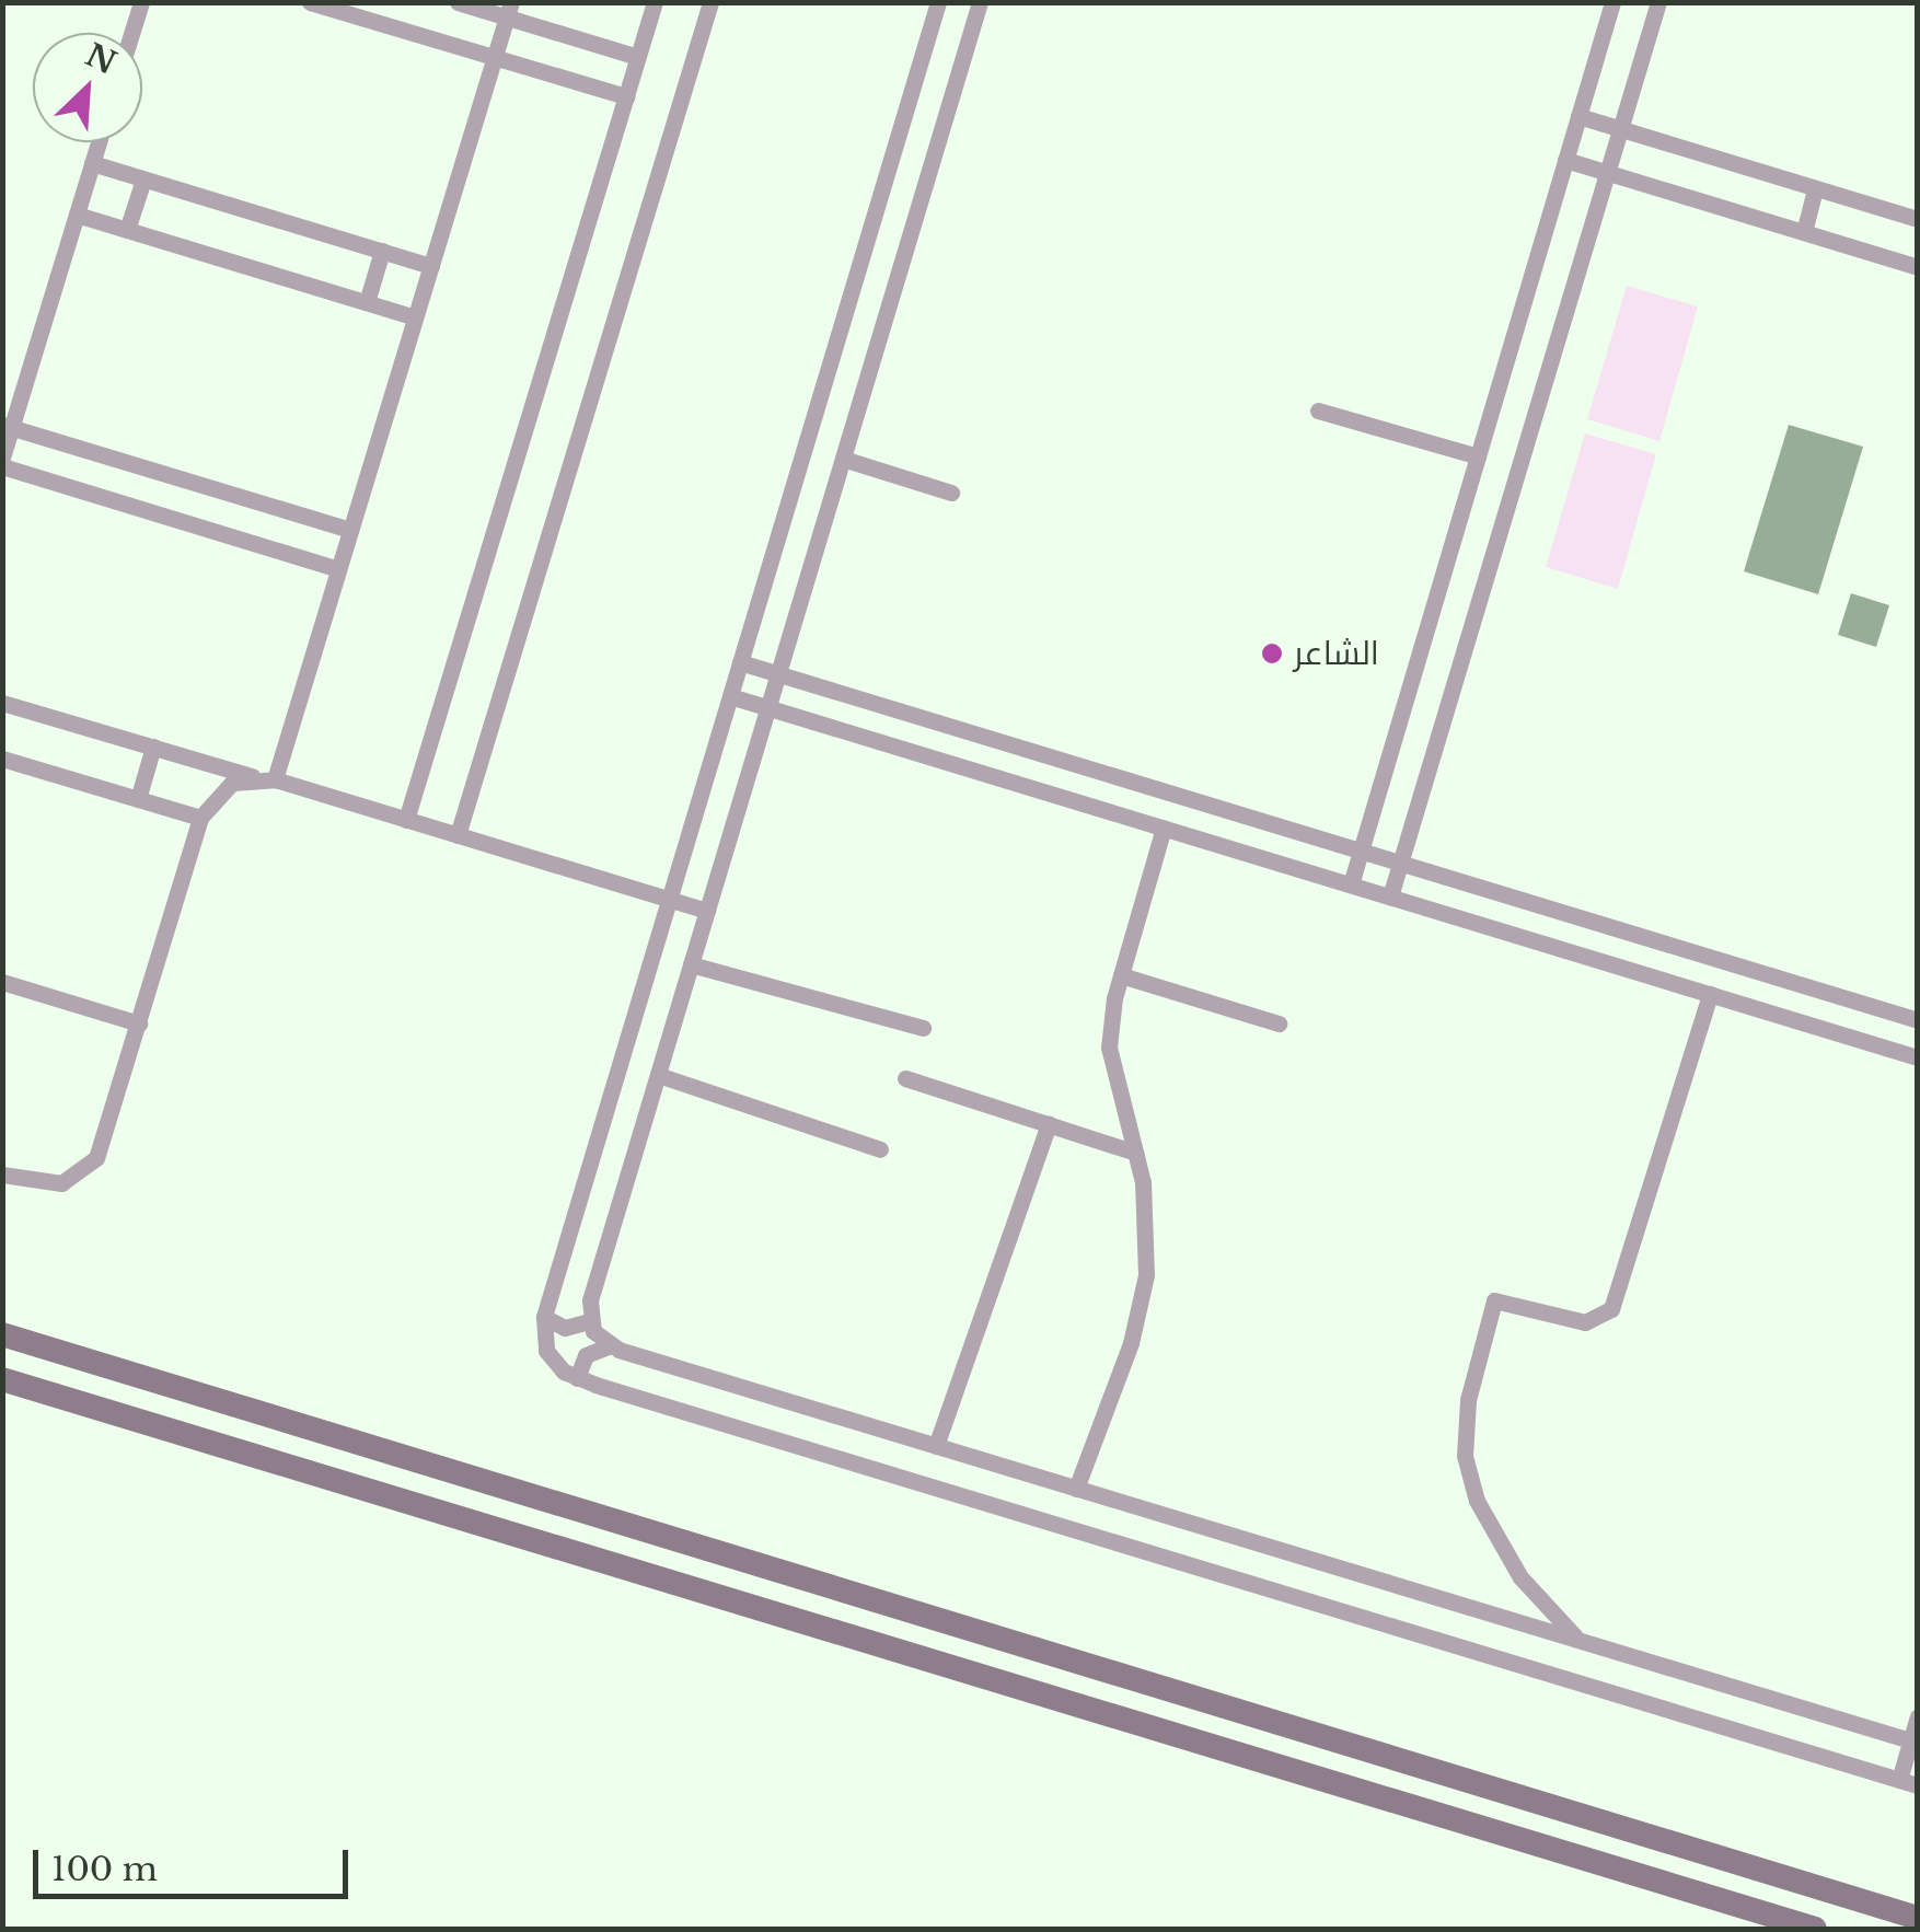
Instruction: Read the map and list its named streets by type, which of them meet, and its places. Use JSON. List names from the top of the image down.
{
  "places": ["الشاعر"],
  "scale_bar": "100 m",
  "north": "top right"
}
